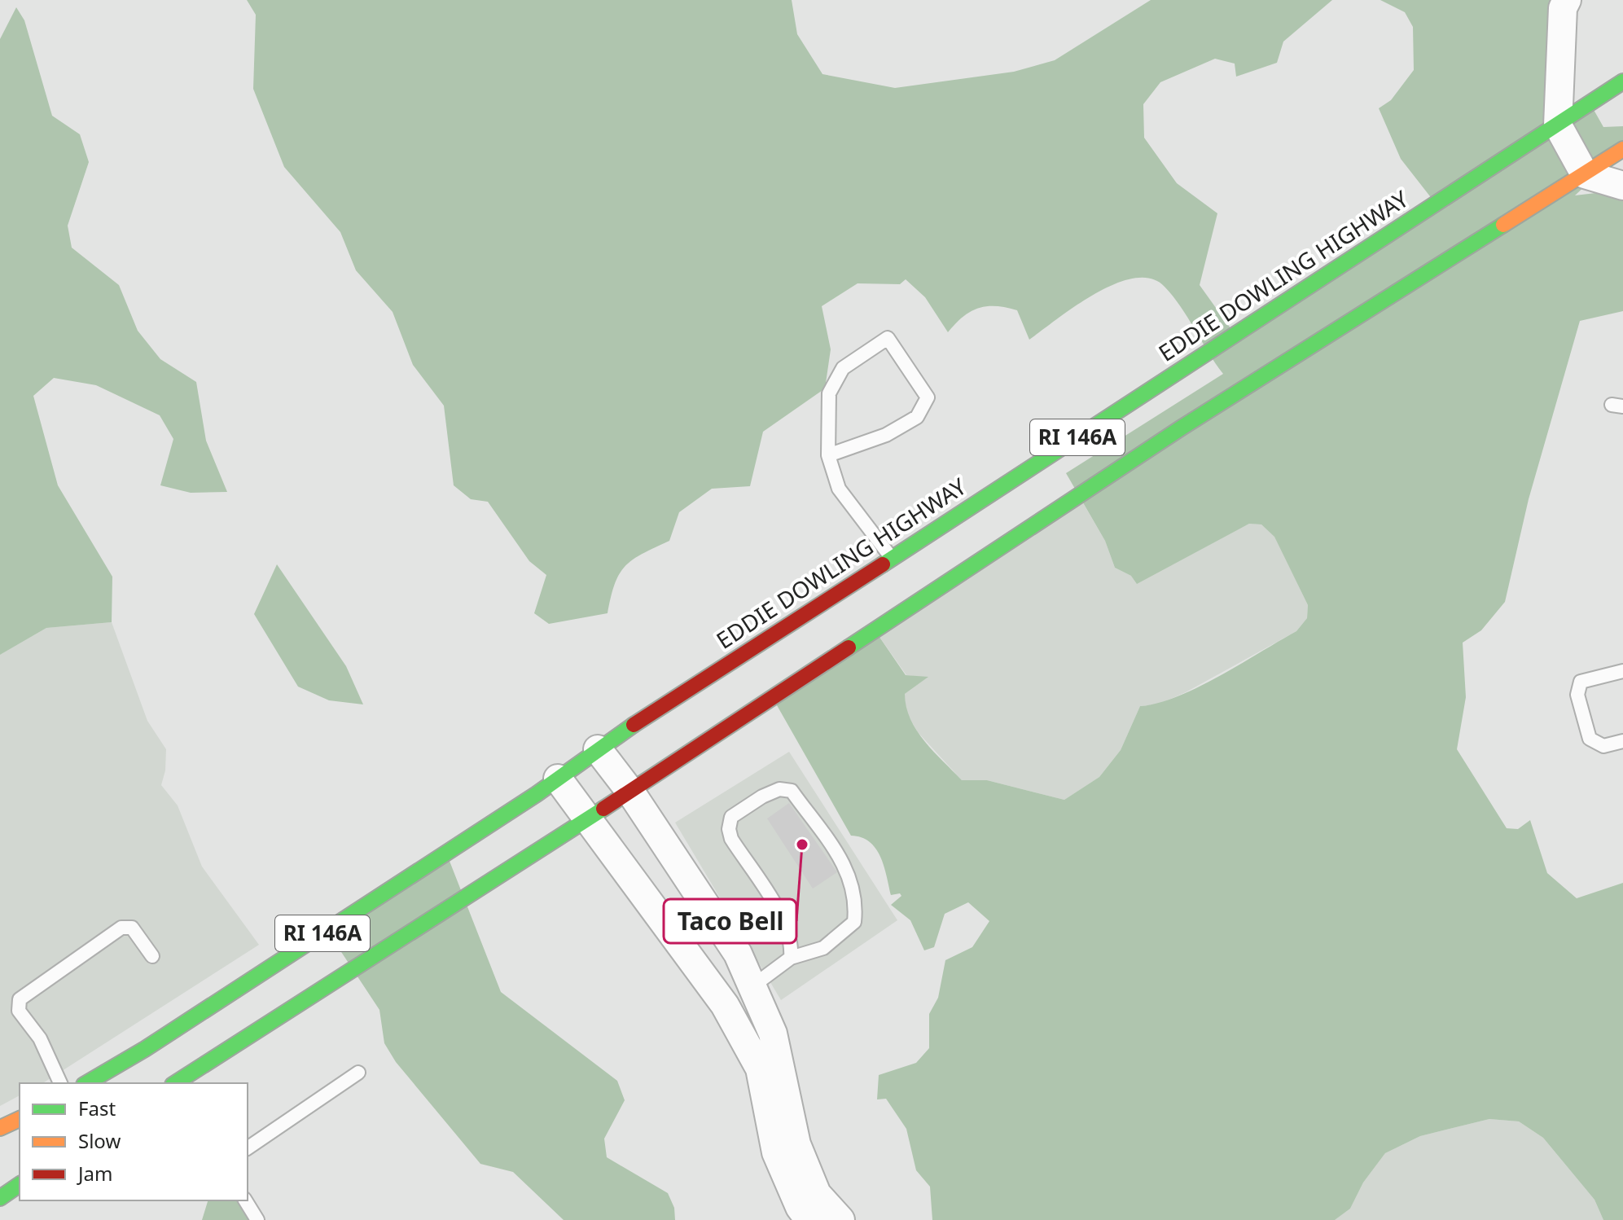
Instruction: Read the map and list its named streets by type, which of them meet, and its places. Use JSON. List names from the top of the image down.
{
  "streets": {
    "main road": ["EDDIE DOWLING HIGHWAY", "RI 146A"]
  },
  "places": ["Taco Bell"],
  "legend": ["Fast", "Slow", "Jam"]
}
